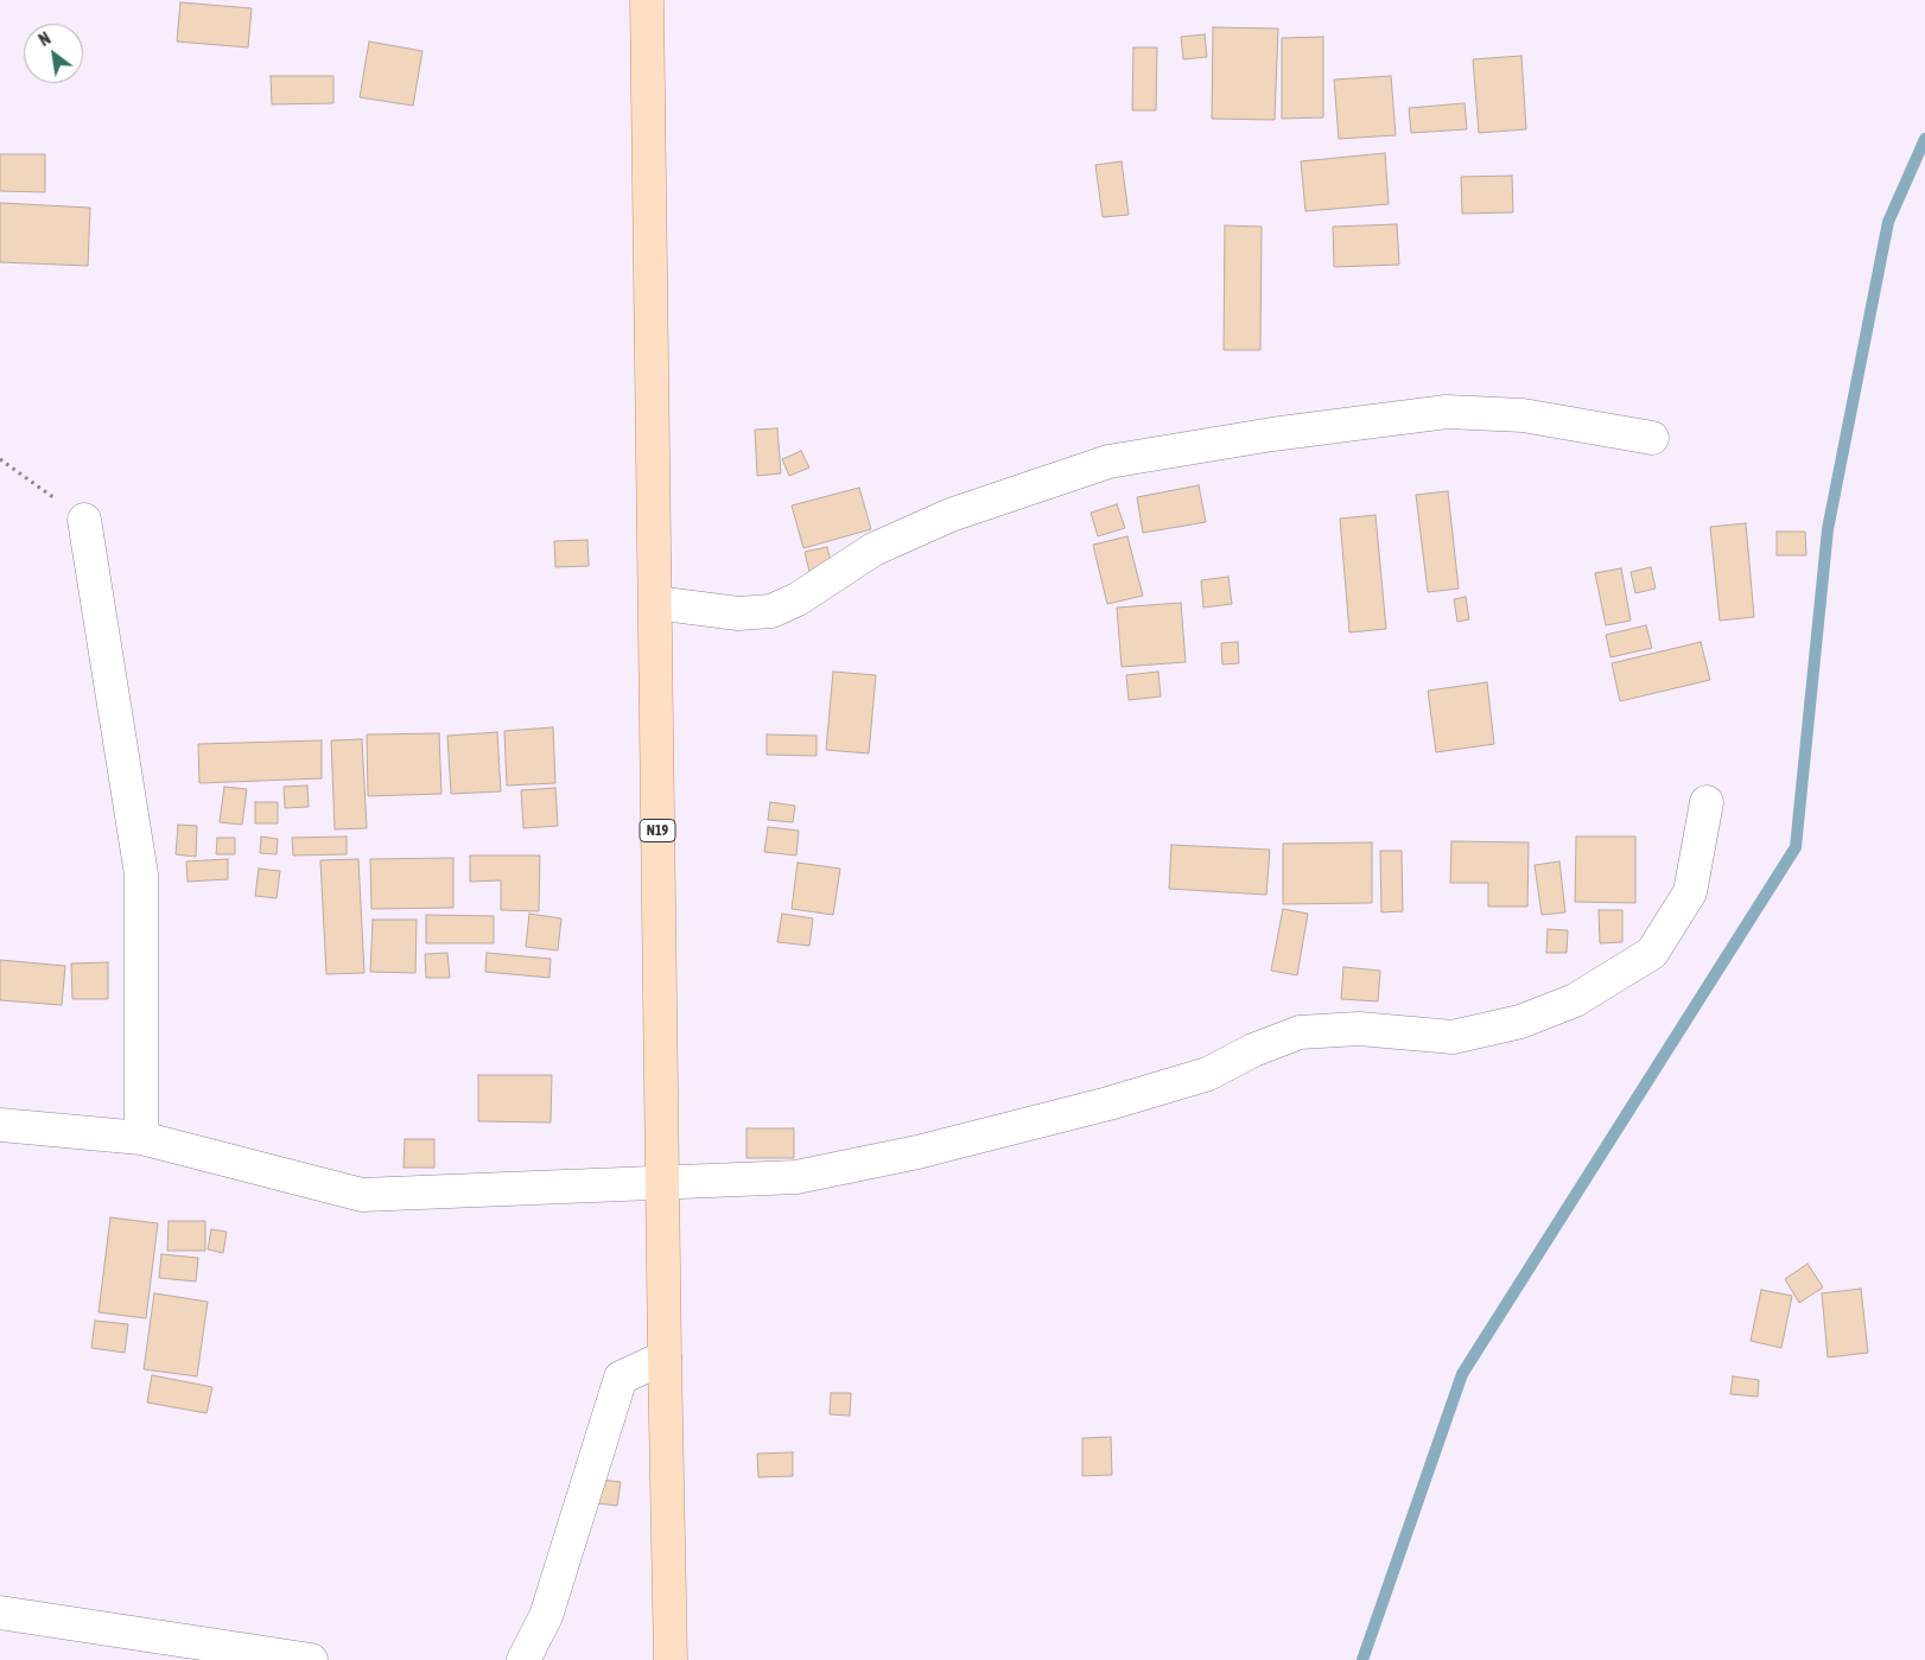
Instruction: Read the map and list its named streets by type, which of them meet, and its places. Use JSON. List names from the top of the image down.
{
  "streets": {
    "main road": ["N19"]
  },
  "north": "top left"
}
